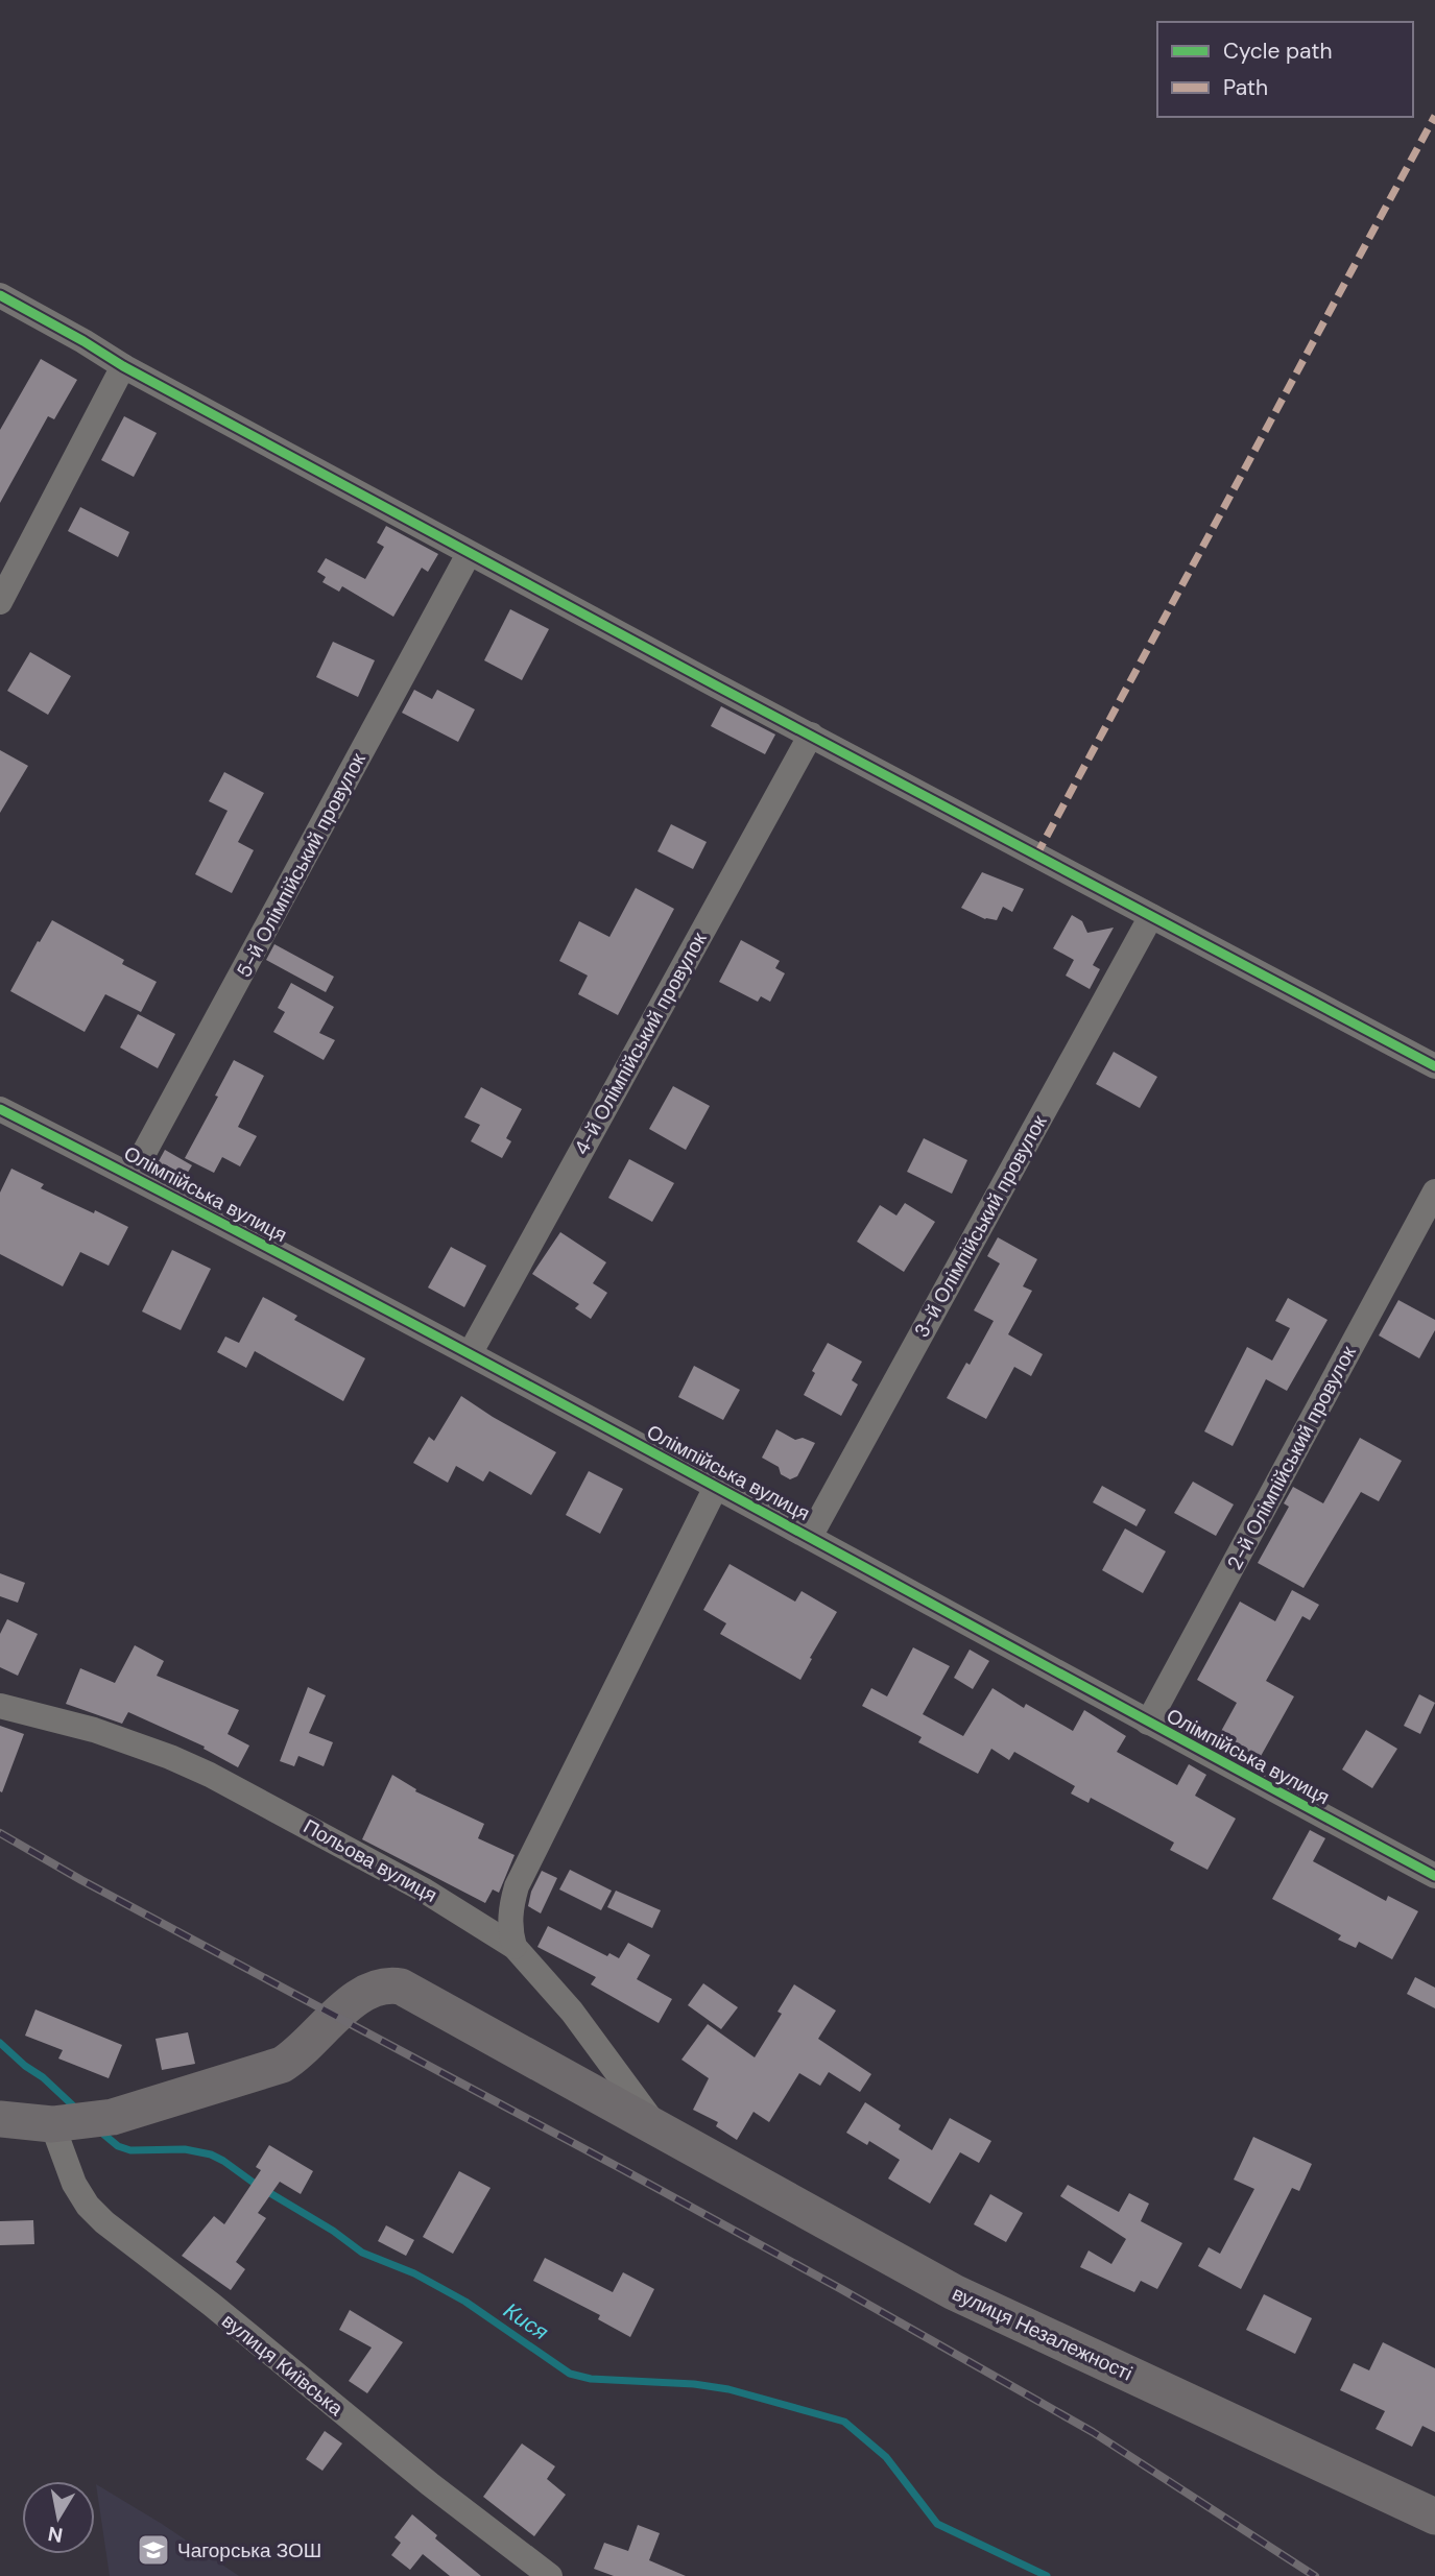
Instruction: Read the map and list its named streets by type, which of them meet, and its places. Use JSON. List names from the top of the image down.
{
  "streets": {
    "street": [
      "5-й Олімпійський провулок",
      "4-й Олімпійський провулок",
      "Олімпійська вулиця",
      "3-й Олімпійський провулок",
      "2-й Олімпійський провулок",
      "Польова вулиця",
      "вулиця Незалежності",
      "вулиця Київська"
    ]
  },
  "crossings": [
    ["5-й Олімпійський провулок", "Олімпійська вулиця"],
    ["4-й Олімпійський провулок", "Олімпійська вулиця"],
    ["Олімпійська вулиця", "3-й Олімпійський провулок"],
    ["Олімпійська вулиця", "2-й Олімпійський провулок"],
    ["Польова вулиця", "вулиця Незалежності"],
    ["вулиця Незалежності", "вулиця Київська"]
  ],
  "water": ["Кися"],
  "places": {
    "school or university": ["Чагорська ЗОШ"]
  },
  "legend": ["Cycle path", "Path"],
  "north": "bottom"
}
